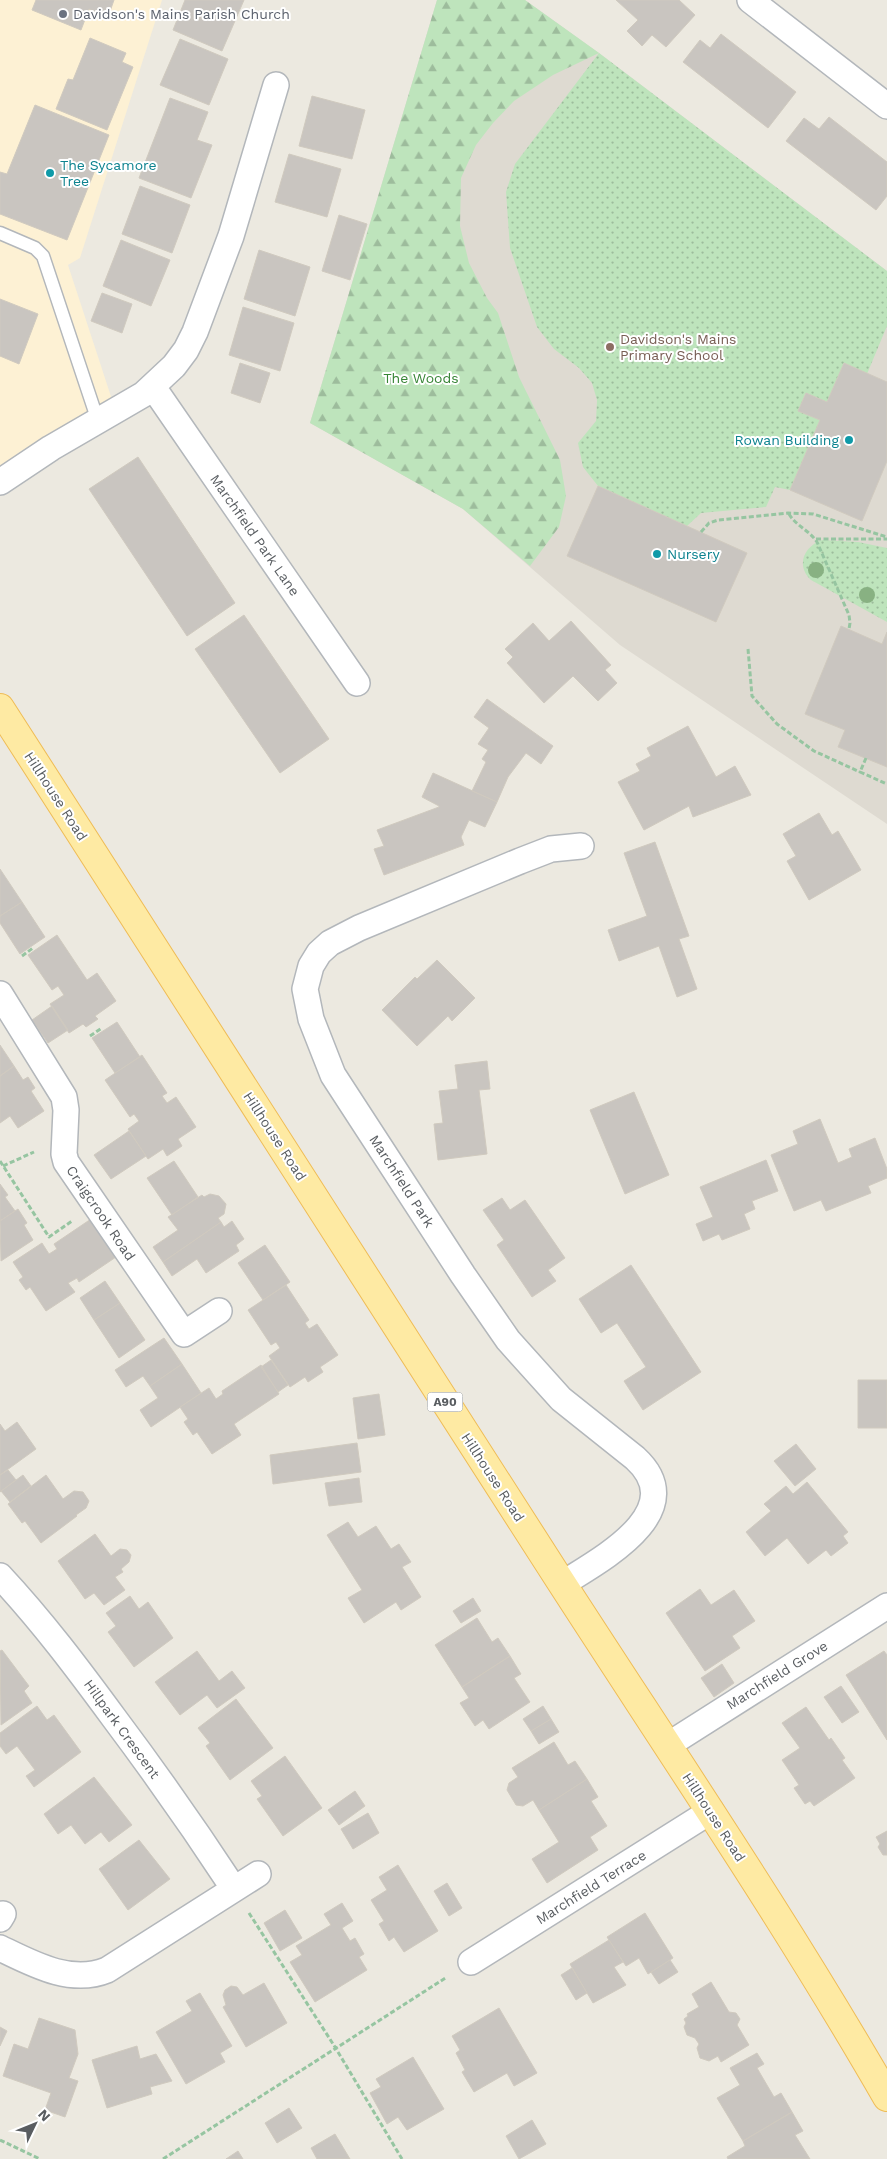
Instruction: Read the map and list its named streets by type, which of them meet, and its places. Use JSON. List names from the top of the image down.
{
  "streets": {
    "main road": ["Hillhouse Road", "A90"],
    "street": [
      "Marchfield Park Lane",
      "Marchfield Park",
      "Craigcrook Road",
      "Marchfield Grove",
      "Hillpark Crescent",
      "Marchfield Terrace"
    ]
  },
  "crossings": [
    ["Hillhouse Road", "Marchfield Park"],
    ["Hillhouse Road", "Marchfield Grove"],
    ["Hillhouse Road", "Marchfield Terrace"]
  ],
  "parks": ["The Woods"],
  "places": [
    "Davidson's Mains Parish Church",
    "The Sycamore Tree",
    "Davidson's Mains Primary School",
    "Rowan Building",
    "Nursery"
  ],
  "north": "top right"
}
